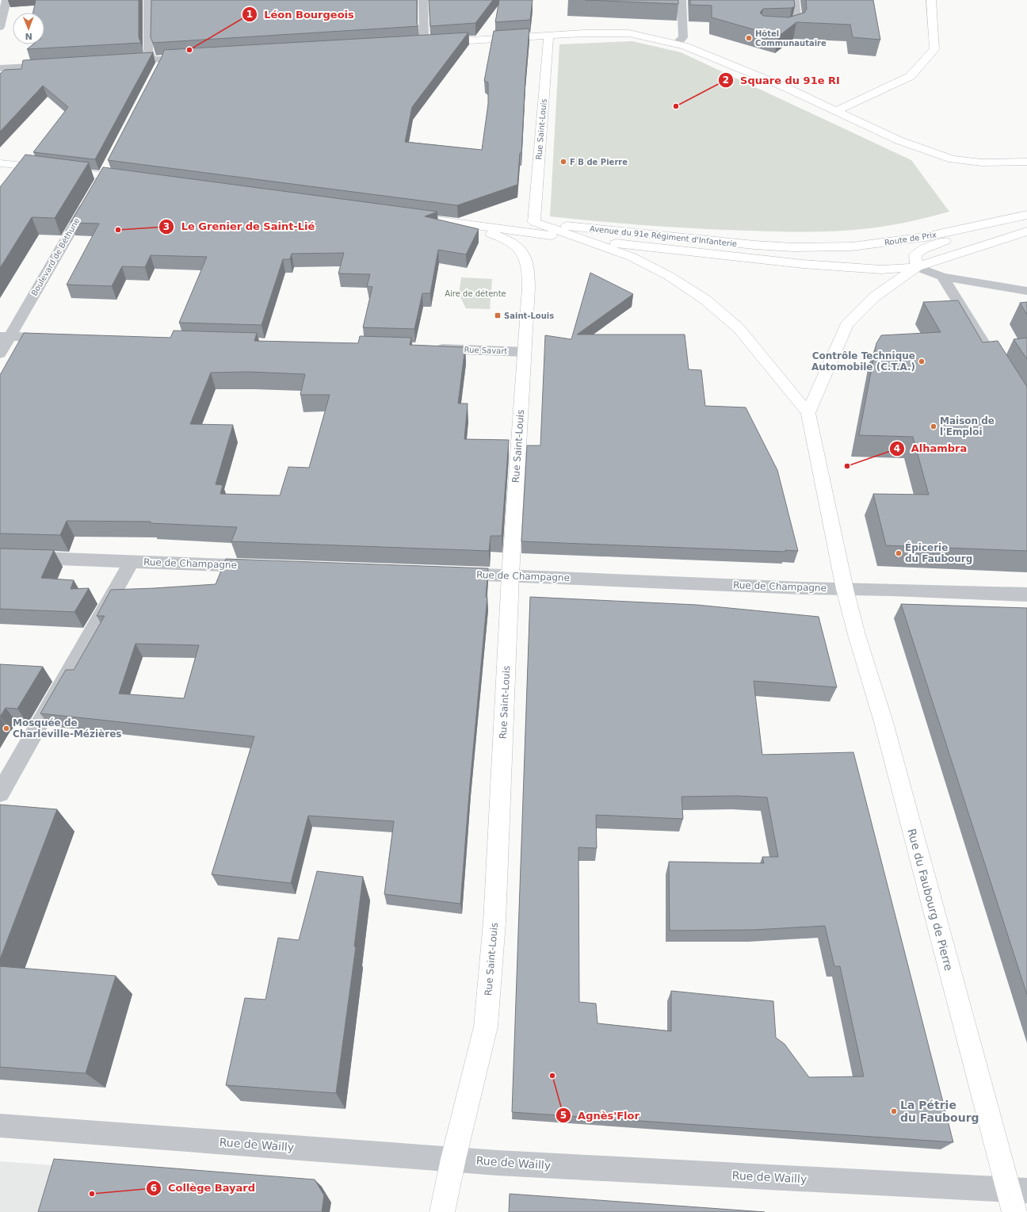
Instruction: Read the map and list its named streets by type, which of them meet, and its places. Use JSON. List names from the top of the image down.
{
  "streets": {
    "main road": [
      "Rue Saint-Louis",
      "Avenue du 91e Régiment d'Infanterie",
      "Route de Prix",
      "Boulevard de Béthune",
      "Rue du Faubourg de Pierre"
    ],
    "street": ["Rue Savart", "Rue de Champagne", "Rue de Wailly"]
  },
  "crossings": [
    ["Rue Saint-Louis", "Avenue du 91e Régiment d'Infanterie"],
    ["Rue Saint-Louis", "Rue Savart"],
    ["Rue Saint-Louis", "Rue de Champagne"],
    ["Rue Saint-Louis", "Rue de Wailly"],
    ["Avenue du 91e Régiment d'Infanterie", "Route de Prix"],
    ["Avenue du 91e Régiment d'Infanterie", "Rue de Champagne"],
    ["Avenue du 91e Régiment d'Infanterie", "Rue du Faubourg de Pierre"],
    ["Rue de Champagne", "Rue du Faubourg de Pierre"],
    ["Rue du Faubourg de Pierre", "Rue de Wailly"]
  ],
  "parks": ["Aire de détente"],
  "places": {
    "other": [
      "Hôtel Communautaire",
      "Léon Bourgeois",
      "Square du 91e RI",
      "F B de Pierre",
      "Le Grenier de Saint-Lié",
      "Contrôle Technique Automobile (C.T.A.)",
      "Maison de l'Emploi",
      "Alhambra",
      "Épicerie du Faubourg",
      "Mosquée de Charleville-Mézières",
      "Agnès'Flor",
      "La Pétrie du Faubourg",
      "Collège Bayard"
    ],
    "transit": ["Saint-Louis"]
  },
  "north": "bottom"
}
